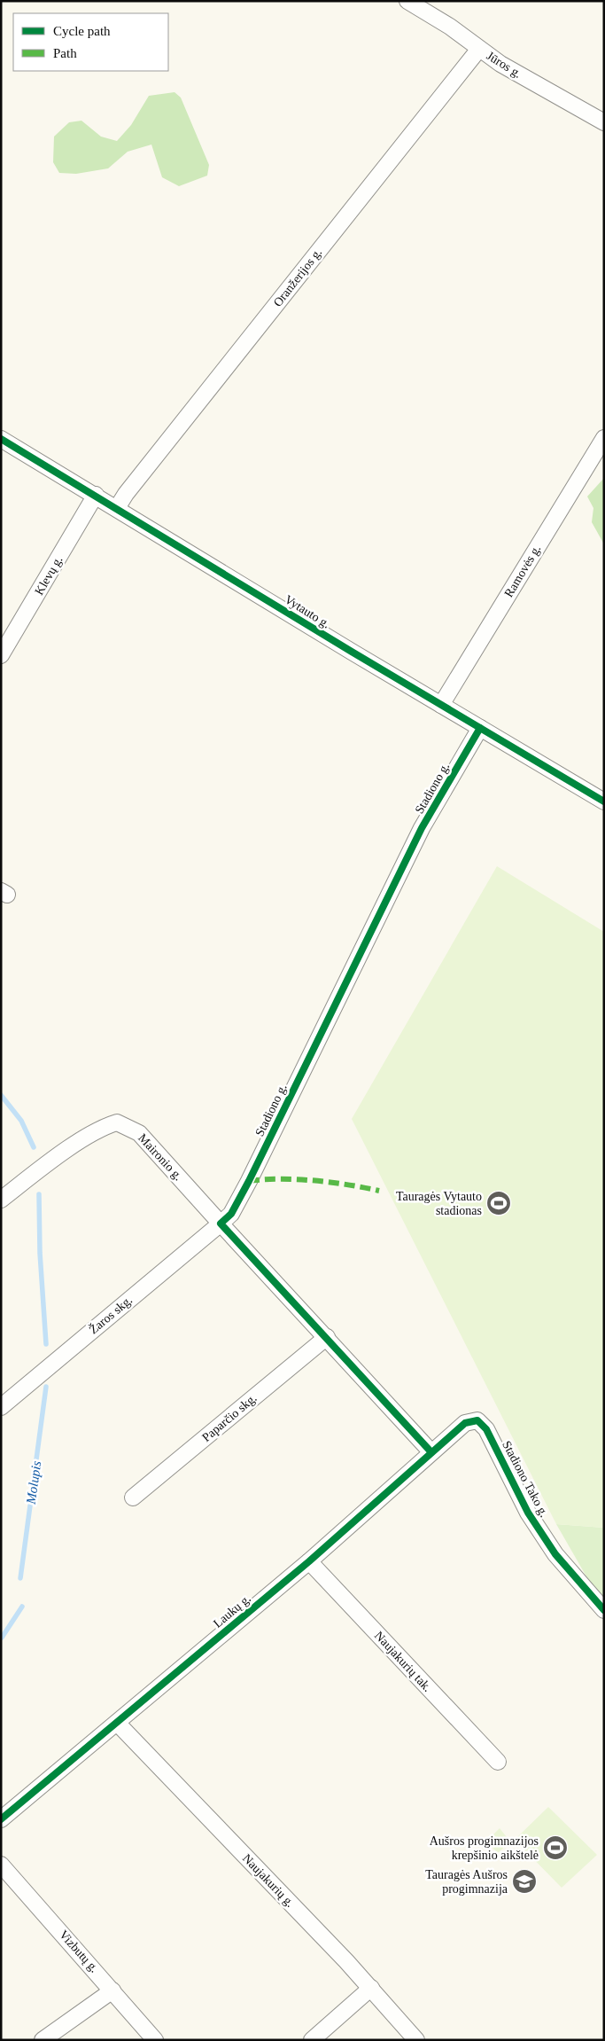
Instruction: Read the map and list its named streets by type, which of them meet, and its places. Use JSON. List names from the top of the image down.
{
  "streets": {
    "street": [
      "Jūros g.",
      "Oranžerijos g.",
      "Ramovės g.",
      "Klevų g.",
      "Vytauto g.",
      "Stadiono g.",
      "Maironio g.",
      "Žaros skg.",
      "Paparčio skg.",
      "Stadiono Tako g.",
      "Laukų g.",
      "Naujakurių tak.",
      "Naujakurių g.",
      "Vizbutų g."
    ]
  },
  "crossings": [
    ["Jūros g.", "Oranžerijos g."],
    ["Oranžerijos g.", "Vytauto g."],
    ["Ramovės g.", "Vytauto g."],
    ["Klevų g.", "Vytauto g."],
    ["Vytauto g.", "Stadiono g."],
    ["Stadiono g.", "Maironio g."],
    ["Stadiono g.", "Žaros skg."],
    ["Maironio g.", "Žaros skg."],
    ["Stadiono Tako g.", "Laukų g."],
    ["Laukų g.", "Naujakurių tak."],
    ["Laukų g.", "Naujakurių g."]
  ],
  "water": ["Molupis"],
  "places": {
    "sports": ["Tauragės Vytauto stadionas", "Aušros progimnazijos krepšinio aikštelė"],
    "school or university": ["Tauragės Aušros progimnazija"]
  },
  "legend": ["Cycle path", "Path"]
}
